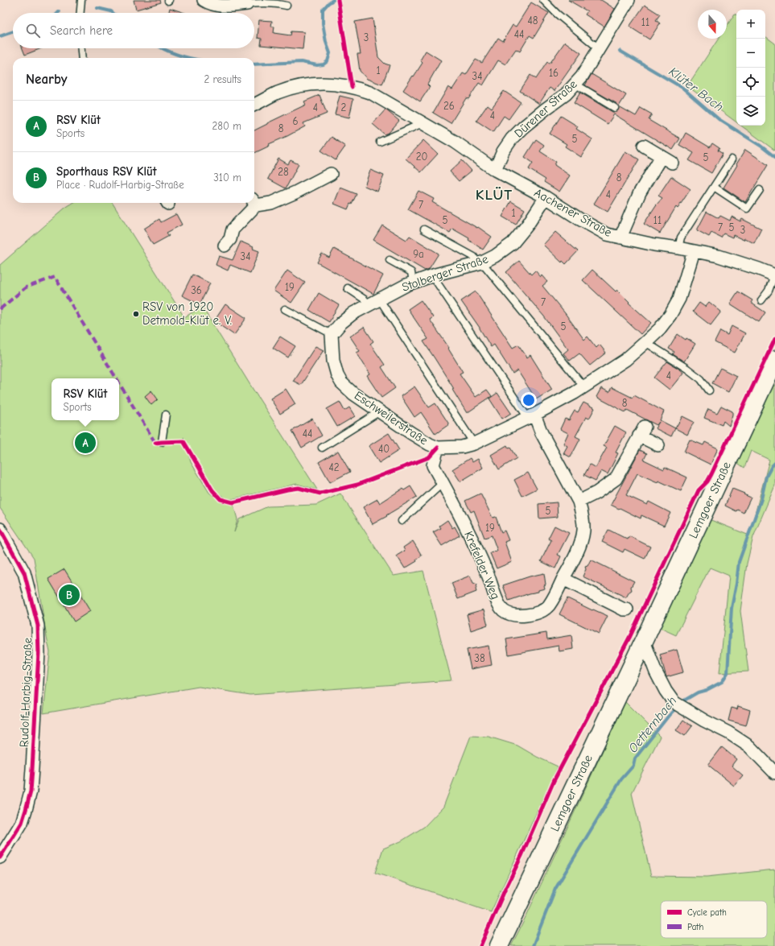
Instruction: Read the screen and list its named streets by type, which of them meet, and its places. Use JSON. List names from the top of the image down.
{
  "streets": {
    "main road": ["Lemgoer Straße"],
    "street": [
      "Dürener Straße",
      "Aachener Straße",
      "Stolberger Straße",
      "Eschweilerstraße",
      "Krefelder Weg",
      "Rudolf-Harbig-Straße"
    ]
  },
  "crossings": [
    ["Dürener Straße", "Aachener Straße"],
    ["Aachener Straße", "Stolberger Straße"],
    ["Aachener Straße", "Eschweilerstraße"],
    ["Stolberger Straße", "Eschweilerstraße"],
    ["Eschweilerstraße", "Krefelder Weg"]
  ],
  "districts": ["KLÜT"],
  "water": ["Klüter Bach", "Oetternbach"],
  "places": ["RSV von 1920 Detmold-Klüt e. V."],
  "house_numbers": [
    "48",
    "11",
    "44",
    "3",
    "1",
    "16",
    "34",
    "26",
    "4",
    "2",
    "4",
    "6",
    "8",
    "5",
    "20",
    "5",
    "28",
    "8",
    "4",
    "7",
    "1",
    "5",
    "11",
    "7",
    "5",
    "3",
    "9a",
    "34",
    "19",
    "36",
    "7",
    "5",
    "4",
    "8",
    "44",
    "40",
    "42",
    "5",
    "19",
    "38"
  ],
  "legend": ["Cycle path", "Path"],
  "north": "bottom",
  "page": {
    "map_buttons": ["+", "−"],
    "search": "Search here",
    "heading": ["Nearby", "2 results"],
    "list": [
      {
        "mark": "A",
        "name": "RSV Klüt",
        "note": "Sports",
        "value": "280 m"
      },
      {
        "mark": "B",
        "name": "Sporthaus RSV Klüt",
        "note": "Place · Rudolf-Harbig-Straße",
        "value": "310 m"
      }
    ],
    "popup": ["RSV Klüt", "Sports"],
    "pins": ["A", "B"]
  }
}
